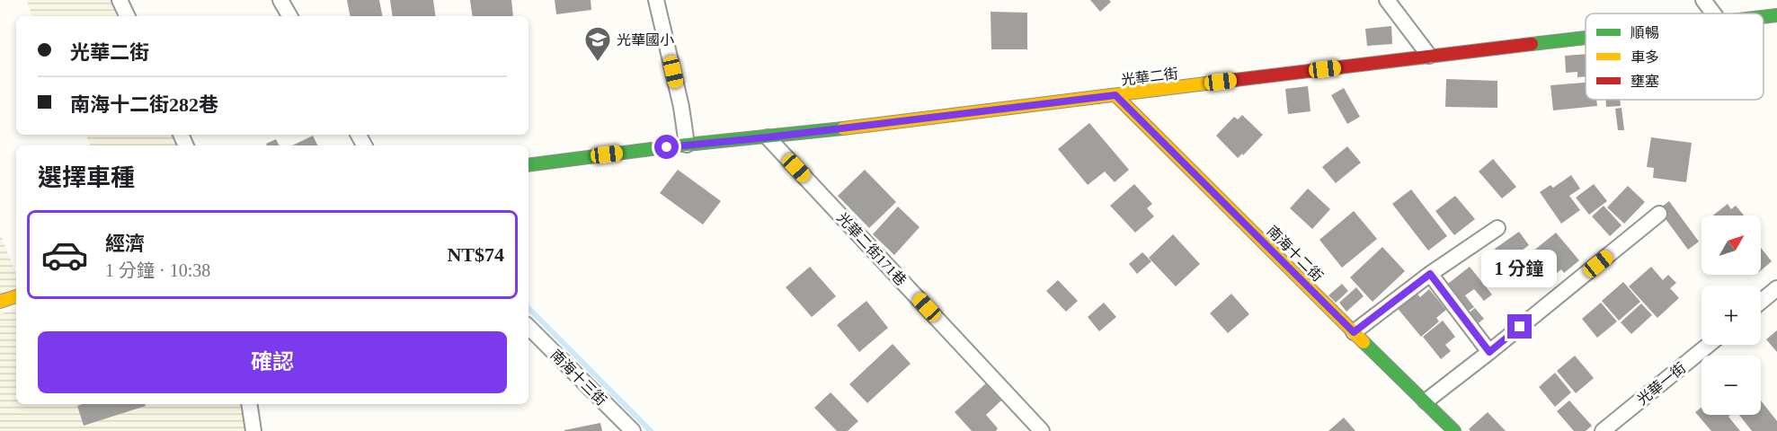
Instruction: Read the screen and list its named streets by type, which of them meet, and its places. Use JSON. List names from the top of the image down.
{
  "streets": {
    "street": [
      "光華二街",
      "光華二街171巷",
      "南海十二街",
      "南海十三街",
      "光華一街"
    ]
  },
  "crossings": [
    ["光華二街", "光華二街171巷"],
    ["光華二街", "南海十二街"]
  ],
  "places": {
    "school or university": ["光華國小"]
  },
  "legend": ["順暢", "車多", "壅塞"],
  "north": "top right",
  "page": {
    "banner": ["光華二街", "南海十二街282巷"],
    "heading": "選擇車種",
    "list": [
      {
        "name": "經濟",
        "note": "1 分鐘 · 10:38",
        "value": "NT$74"
      }
    ],
    "map_buttons": ["+", "−"],
    "bubble": "1 分鐘",
    "buttons": "確認"
  }
}
